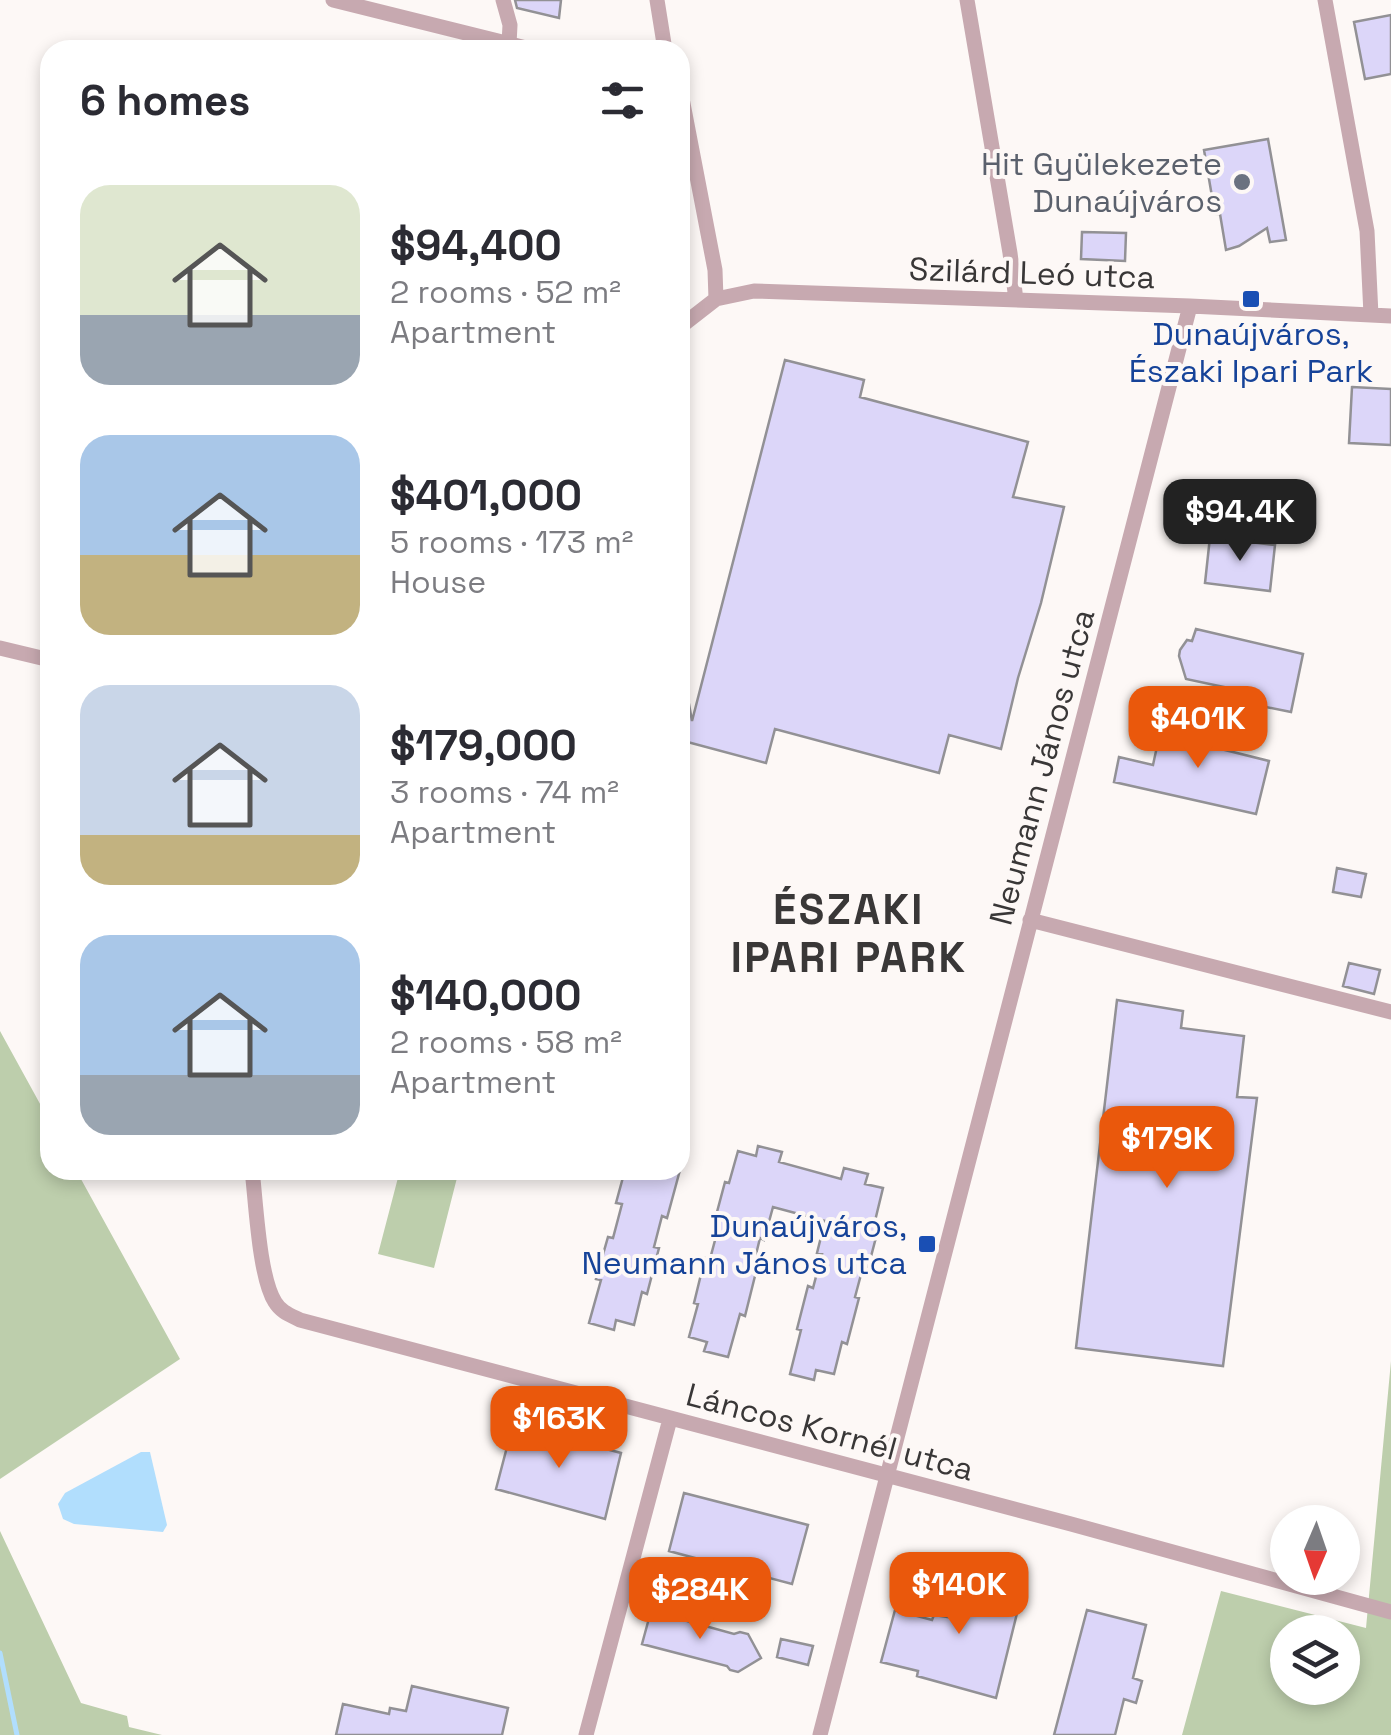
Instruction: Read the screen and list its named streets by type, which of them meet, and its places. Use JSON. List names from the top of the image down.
{
  "streets": {
    "street": ["Szilárd Leó utca", "Neumann János utca", "Láncos Kornél utca"]
  },
  "crossings": [
    ["Szilárd Leó utca", "Neumann János utca"],
    ["Neumann János utca", "Láncos Kornél utca"]
  ],
  "districts": ["ÉSZAKI IPARI PARK"],
  "places": {
    "other": ["Hit Gyülekezete Dunaújváros"],
    "transit": ["Dunaújváros, Északi Ipari Park", "Dunaújváros, Neumann János utca"]
  },
  "north": "bottom",
  "page": {
    "heading": "6 homes",
    "list": [
      {
        "name": "$94,400",
        "note": "2 rooms · 52 m² · Apartment"
      },
      {
        "name": "$401,000",
        "note": "5 rooms · 173 m² · House"
      },
      {
        "name": "$179,000",
        "note": "3 rooms · 74 m² · Apartment"
      },
      {
        "name": "$140,000",
        "note": "2 rooms · 58 m² · Apartment"
      }
    ],
    "price": [
      "$94.4K",
      "$401K",
      "$179K",
      "$163K",
      "$140K",
      "$284K"
    ]
  }
}
